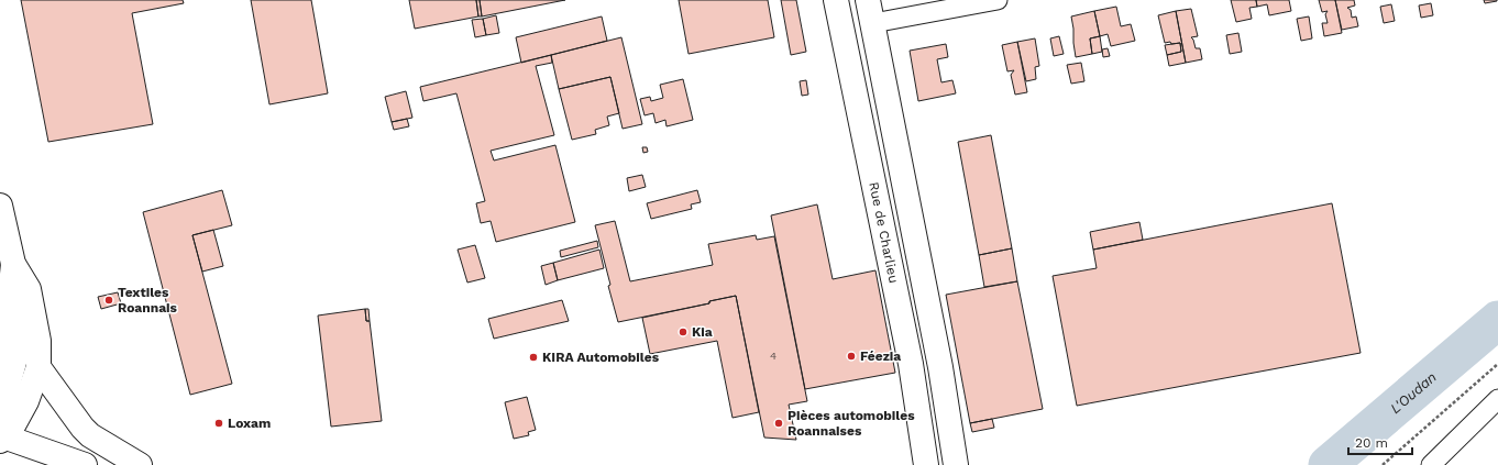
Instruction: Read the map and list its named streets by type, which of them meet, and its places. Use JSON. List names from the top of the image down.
{
  "streets": {
    "main road": ["Rue de Charlieu"]
  },
  "water": ["L'Oudan"],
  "places": [
    "Textiles Roannais",
    "Kia",
    "Féezia",
    "KIRA Automobiles",
    "Loxam",
    "Pièces automobiles Roannaises"
  ],
  "house_numbers": ["4"],
  "scale_bar": "20 m"
}
